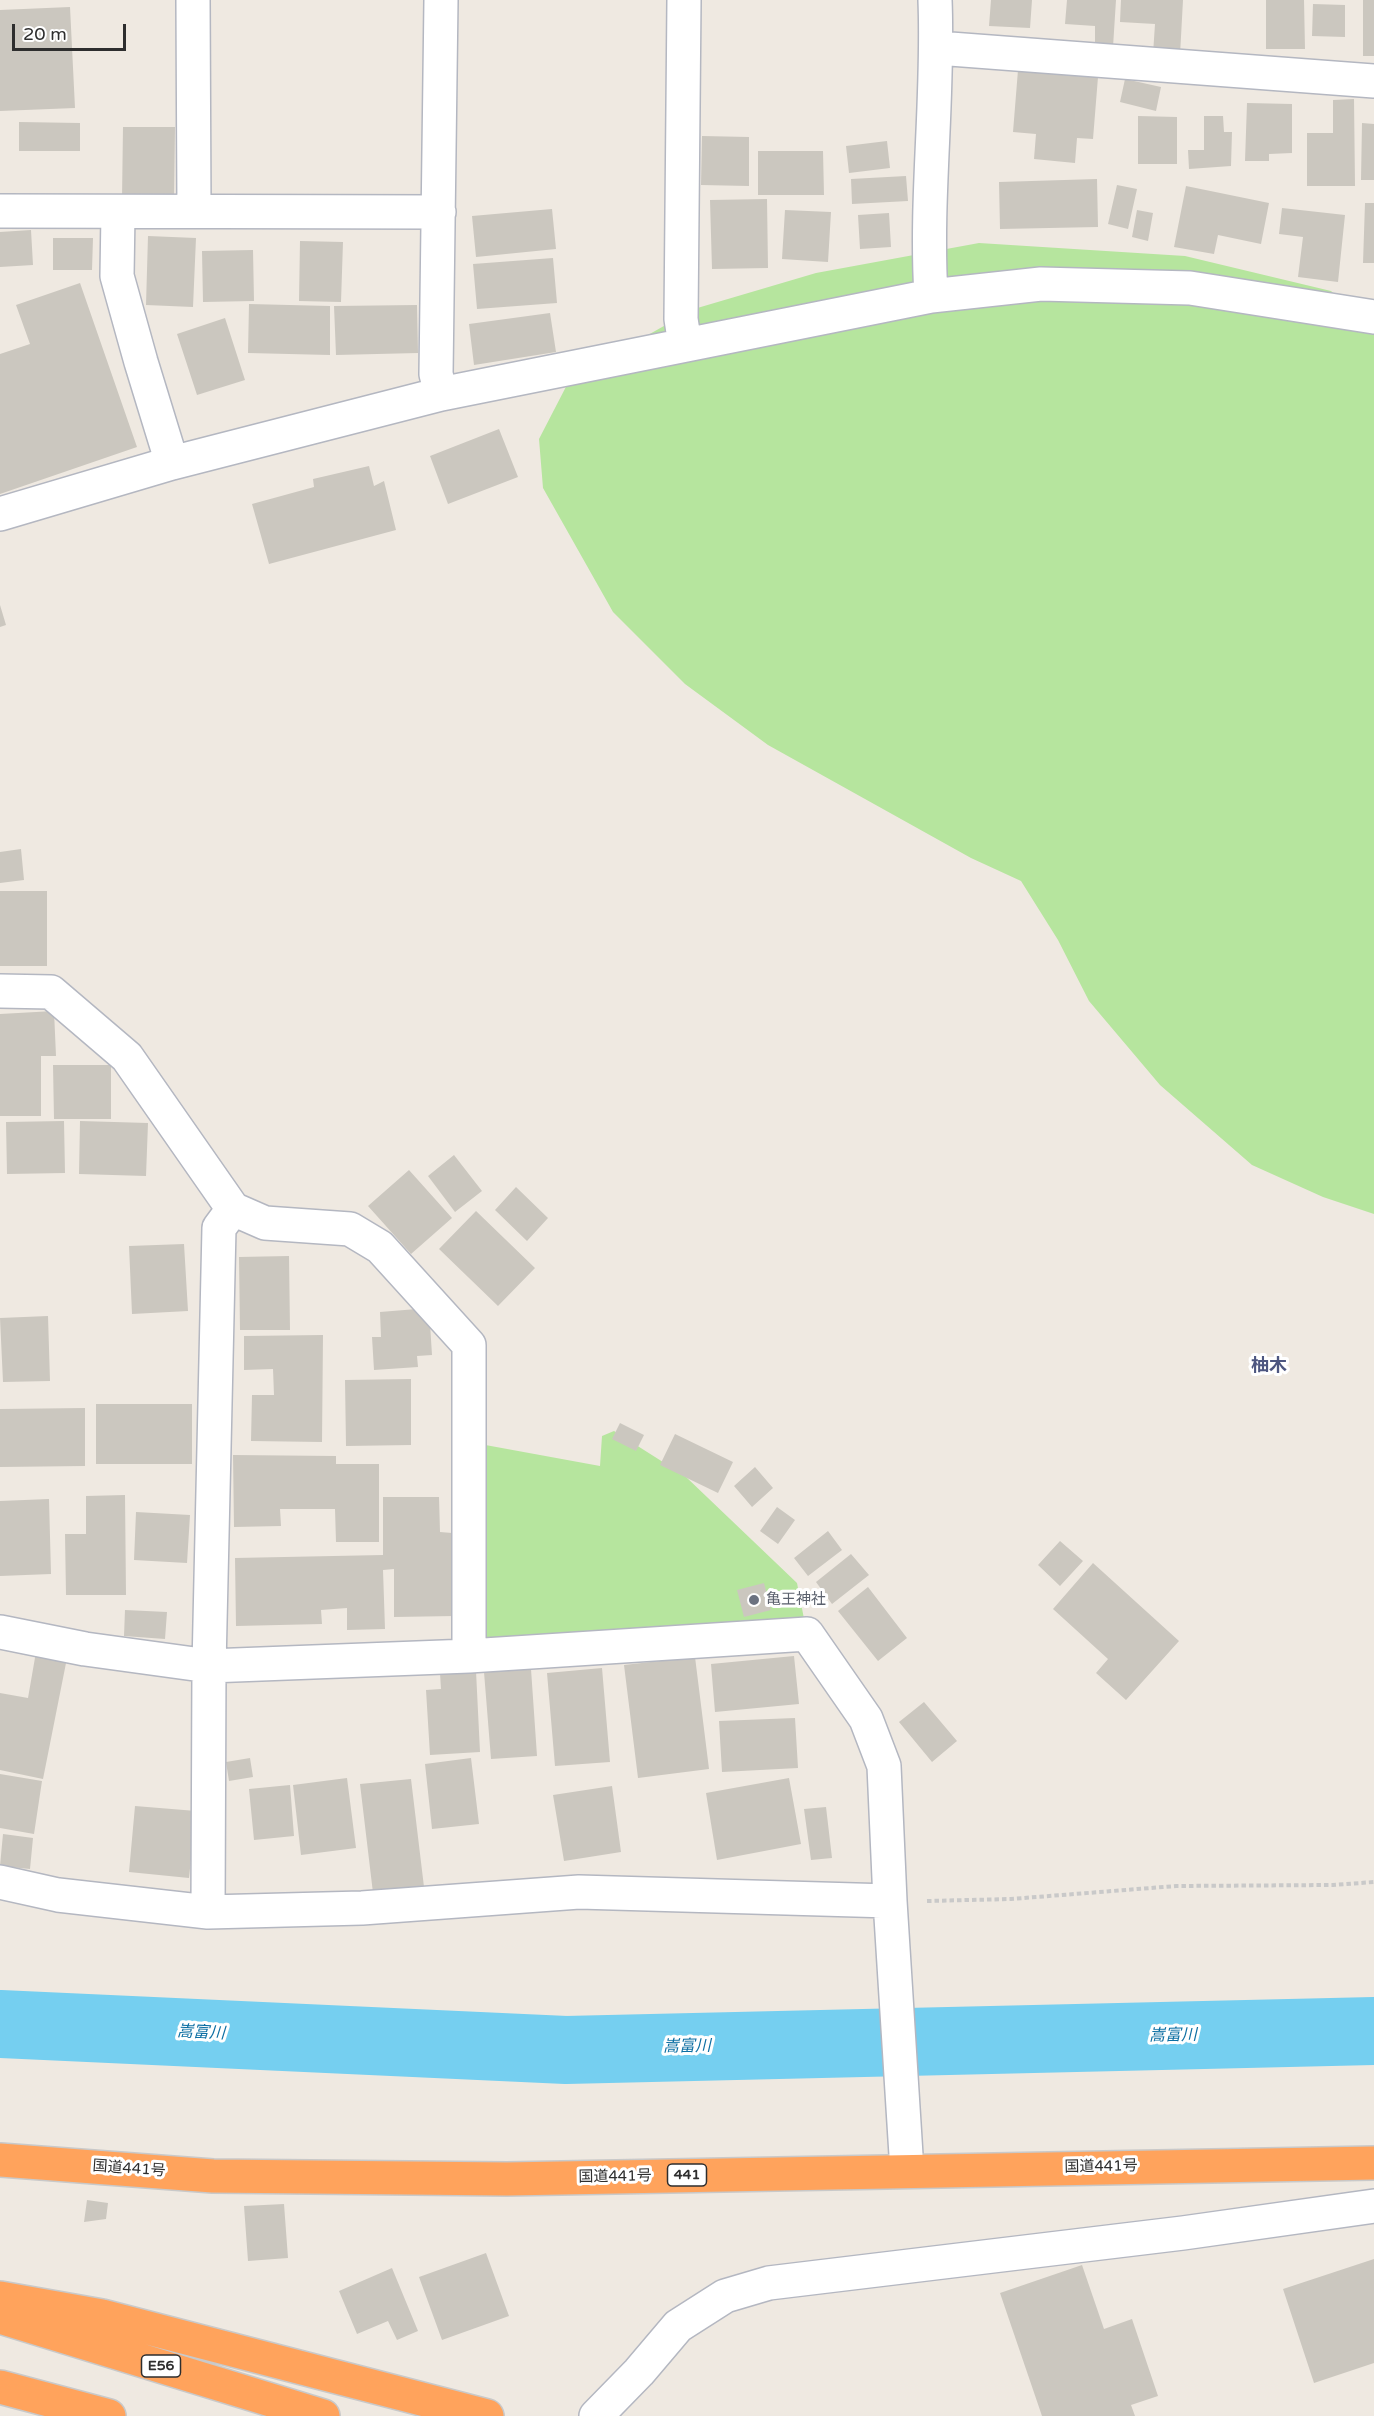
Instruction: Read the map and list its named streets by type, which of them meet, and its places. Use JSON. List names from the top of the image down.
{
  "streets": {
    "highway": ["国道441号", "441", "E56"]
  },
  "districts": ["柚木"],
  "water": ["嵩富川"],
  "places": ["亀王神社"],
  "scale_bar": "20 m"
}
